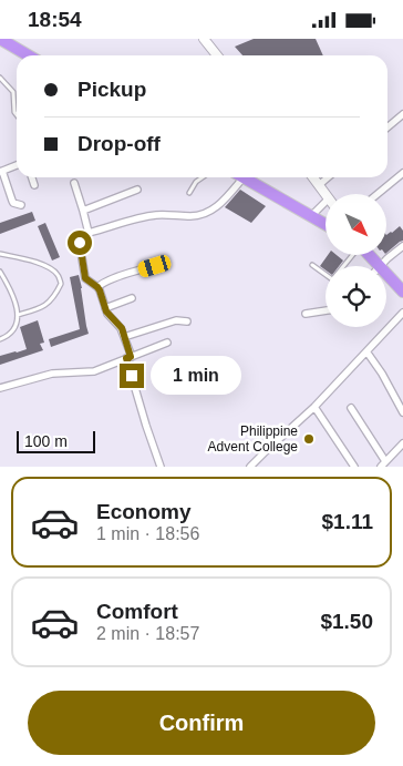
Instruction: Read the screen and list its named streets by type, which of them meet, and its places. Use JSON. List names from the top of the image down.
{
  "places": ["Philippine Advent College"],
  "scale_bar": "100 m",
  "north": "bottom right",
  "page": {
    "status": "18:54",
    "banner": ["Pickup", "Drop-off"],
    "bubble": "1 min",
    "scale": "100 m",
    "list": [
      {
        "name": "Economy",
        "note": "1 min · 18:56",
        "value": "$1.11"
      },
      {
        "name": "Comfort",
        "note": "2 min · 18:57",
        "value": "$1.50"
      }
    ],
    "buttons": "Confirm"
  }
}
